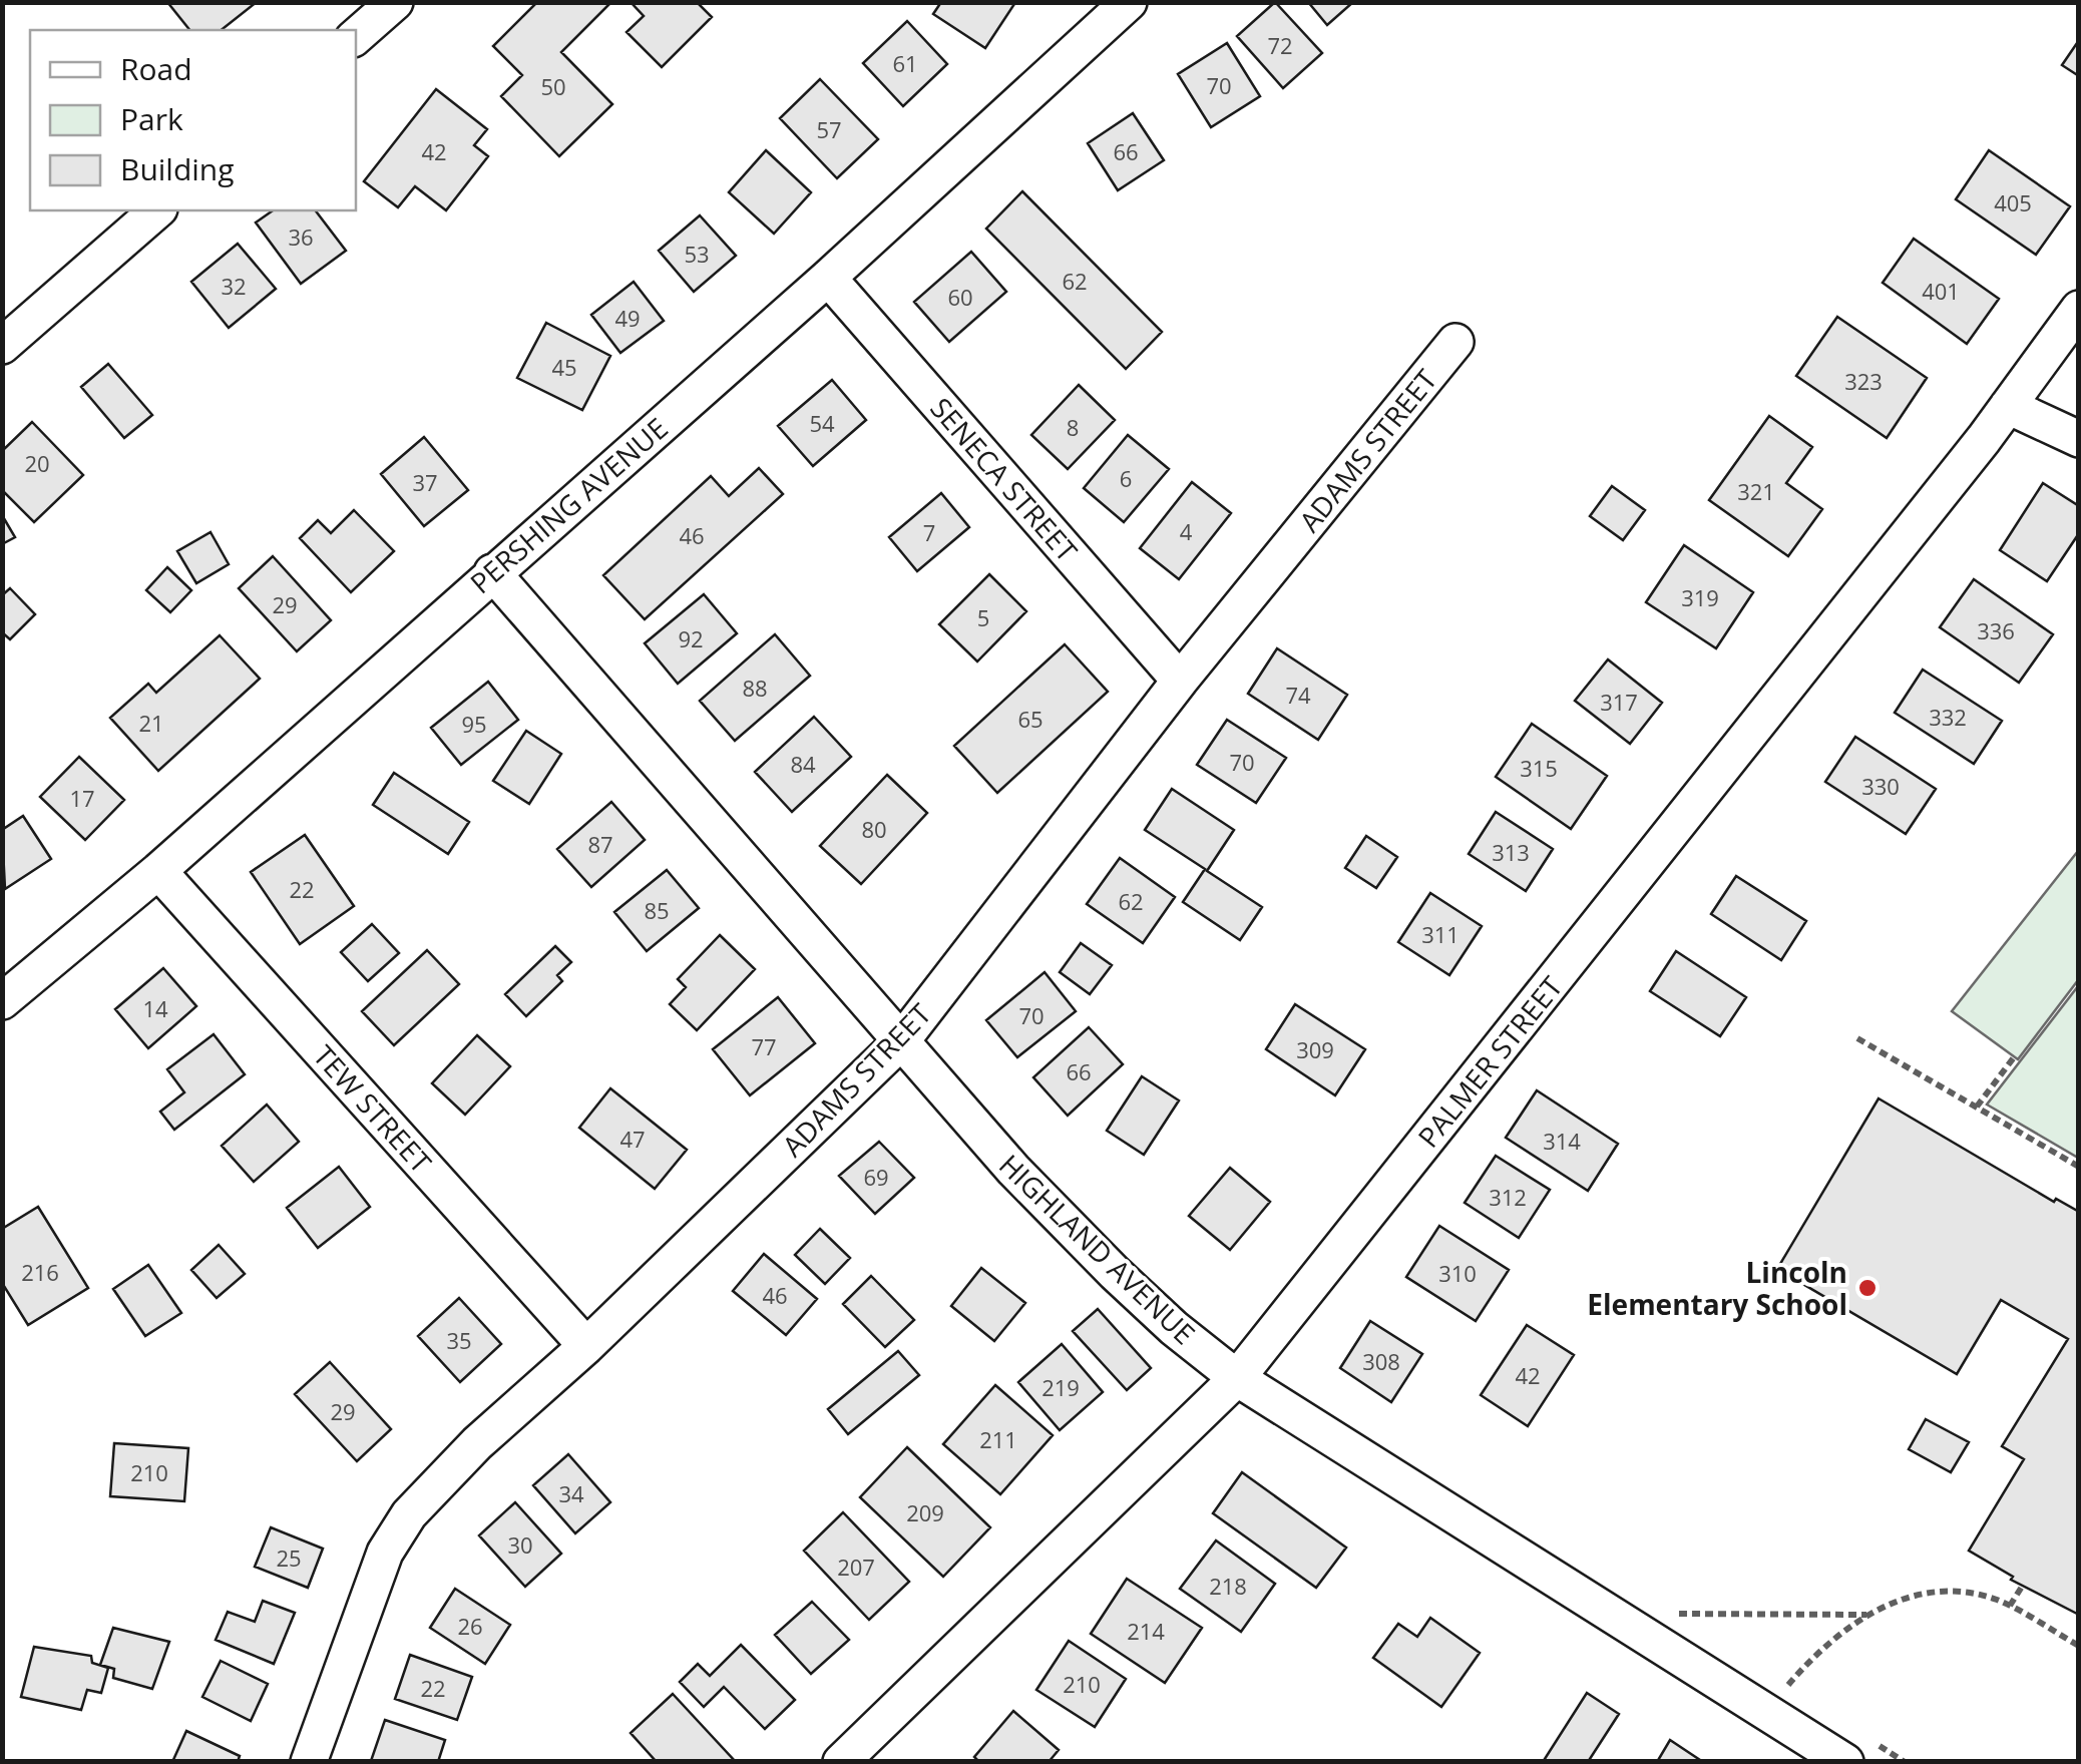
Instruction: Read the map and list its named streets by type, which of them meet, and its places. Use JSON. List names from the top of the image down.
{
  "streets": {
    "street": [
      "ADAMS STREET",
      "SENECA STREET",
      "PERSHING AVENUE",
      "PALMER STREET",
      "TEW STREET",
      "HIGHLAND AVENUE"
    ]
  },
  "crossings": [
    ["ADAMS STREET", "SENECA STREET"],
    ["ADAMS STREET", "TEW STREET"],
    ["ADAMS STREET", "HIGHLAND AVENUE"],
    ["SENECA STREET", "PERSHING AVENUE"],
    ["PERSHING AVENUE", "TEW STREET"],
    ["PERSHING AVENUE", "HIGHLAND AVENUE"],
    ["PALMER STREET", "HIGHLAND AVENUE"]
  ],
  "places": ["Lincoln Elementary School"],
  "house_numbers": [
    "72",
    "61",
    "70",
    "50",
    "57",
    "42",
    "66",
    "405",
    "36",
    "53",
    "62",
    "32",
    "401",
    "60",
    "49",
    "45",
    "323",
    "54",
    "8",
    "20",
    "6",
    "37",
    "321",
    "4",
    "7",
    "46",
    "319",
    "29",
    "5",
    "336",
    "92",
    "88",
    "74",
    "317",
    "332",
    "65",
    "21",
    "95",
    "70",
    "84",
    "315",
    "330",
    "17",
    "80",
    "87",
    "313",
    "22",
    "62",
    "85",
    "311",
    "14",
    "70",
    "77",
    "309",
    "66",
    "47",
    "314",
    "69",
    "312",
    "216",
    "310",
    "46",
    "35",
    "308",
    "42",
    "219",
    "29",
    "211",
    "210",
    "34",
    "209",
    "30",
    "25",
    "207",
    "218",
    "26",
    "214",
    "210",
    "22"
  ],
  "legend": ["Road", "Park", "Building"]
}
